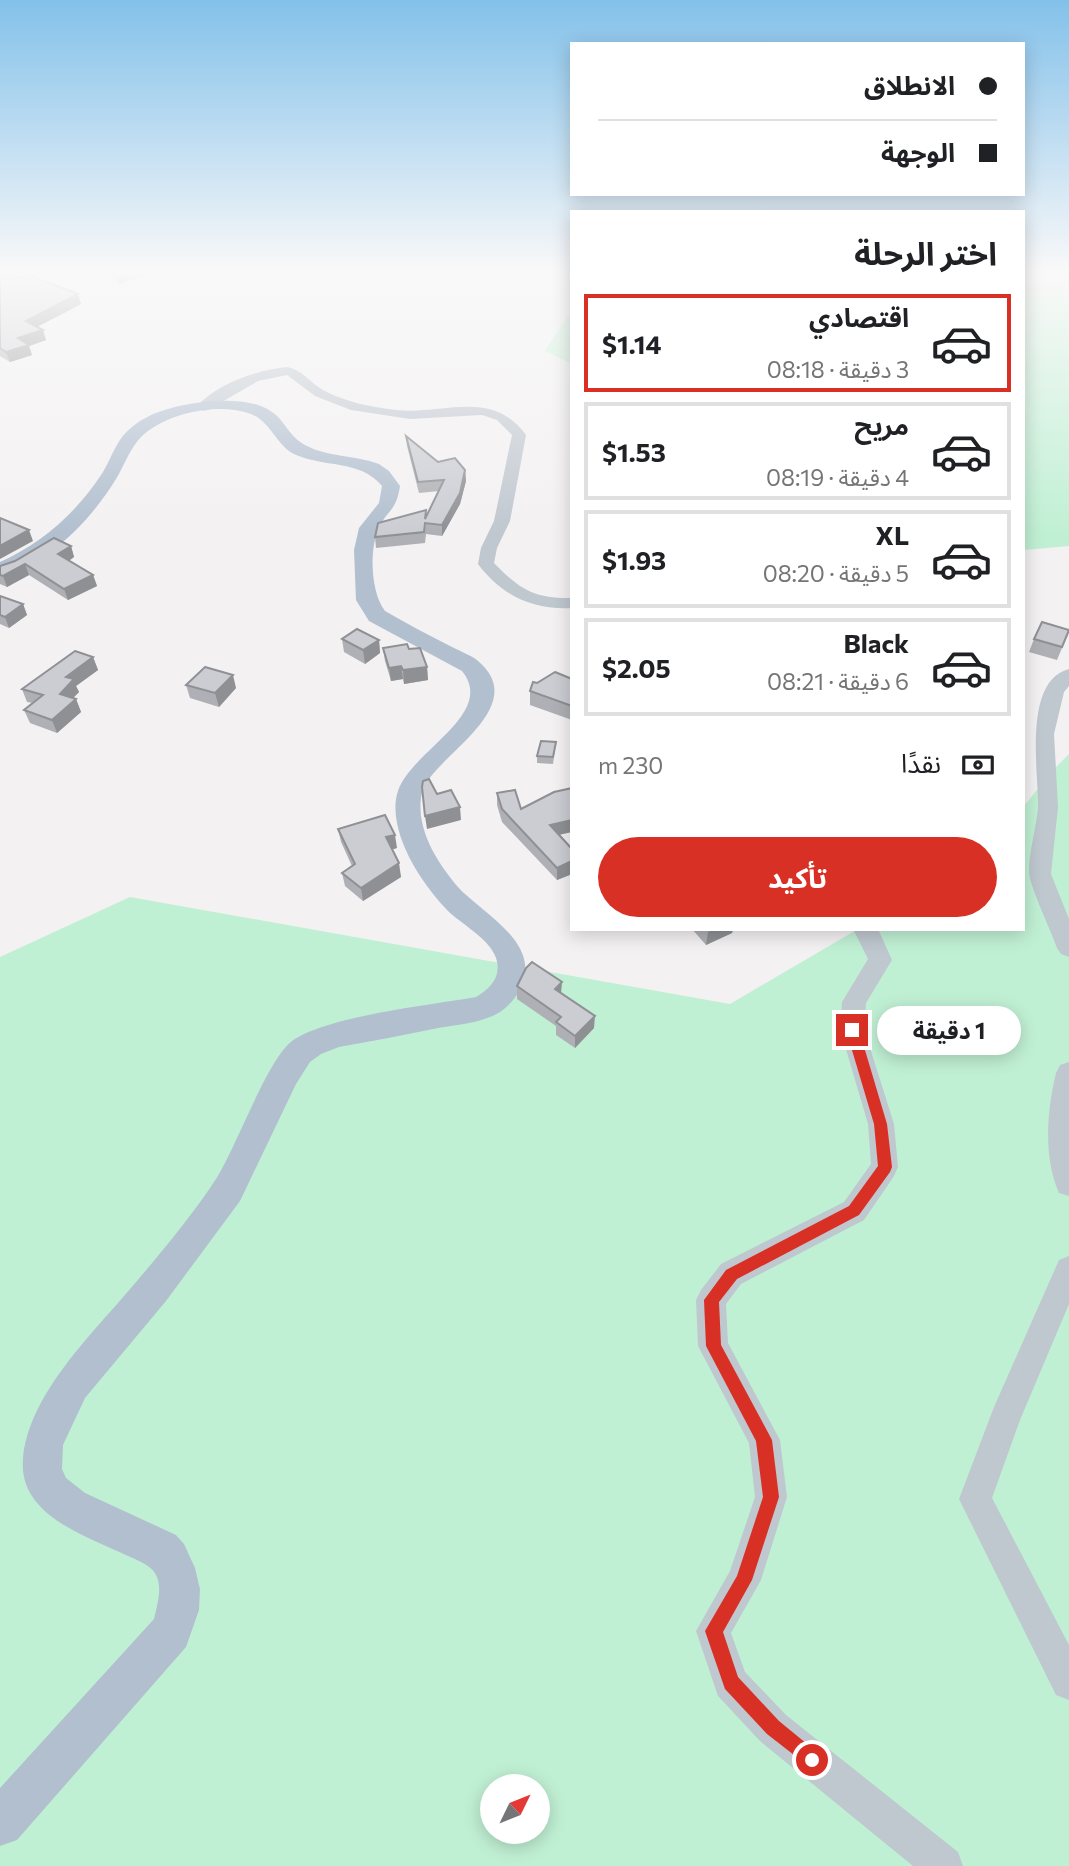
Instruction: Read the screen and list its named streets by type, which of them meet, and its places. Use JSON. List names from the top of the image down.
{
  "north": "top right",
  "page": {
    "banner": ["الانطلاق", "الوجهة"],
    "heading": "اختر الرحلة",
    "list": [
      {
        "name": "اقتصادي",
        "note": "3 دقيقة · 08:18",
        "value": "$1.14"
      },
      {
        "name": "مريح",
        "note": "4 دقيقة · 08:19",
        "value": "$1.53"
      },
      {
        "name": "XL",
        "note": "5 دقيقة · 08:20",
        "value": "$1.93"
      },
      {
        "name": "Black",
        "note": "6 دقيقة · 08:21",
        "value": "$2.05"
      }
    ],
    "pay": ["نقدًا", "230 m"],
    "buttons": "تأكيد",
    "bubble": "1 دقيقة"
  }
}
